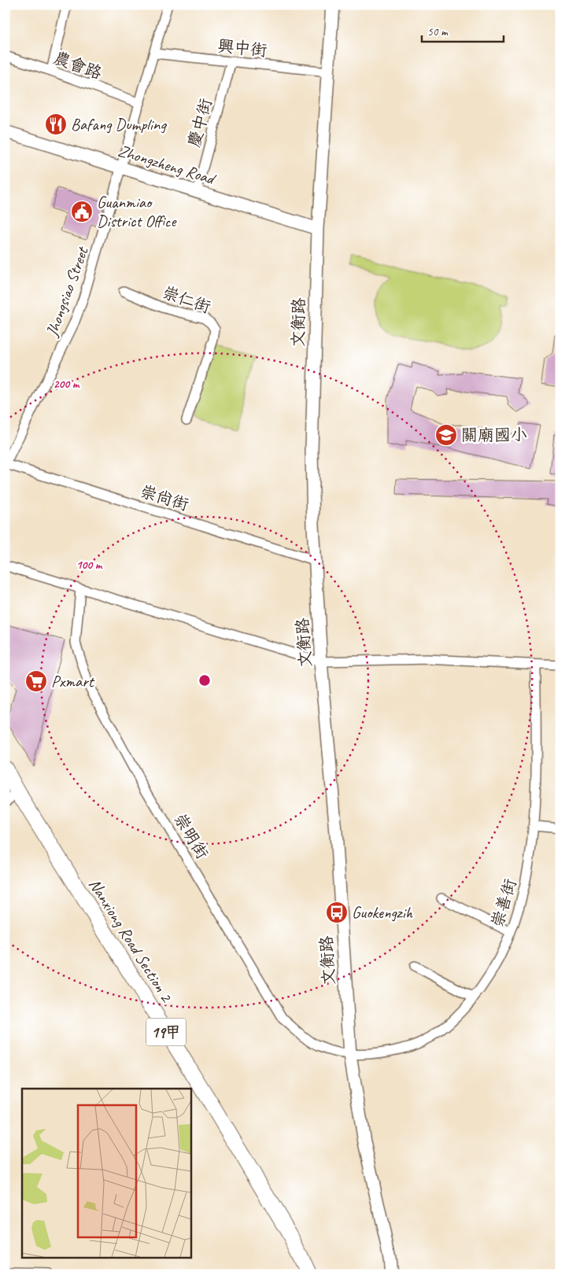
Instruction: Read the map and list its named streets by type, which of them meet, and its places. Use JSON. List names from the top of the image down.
{
  "streets": {
    "main road": ["Nanxiong Road Section 2", "19甲"],
    "street": [
      "興中街",
      "農會路",
      "慶中街",
      "Zhongzheng Road",
      "Jhongsiao Street",
      "崇仁街",
      "文衡路",
      "崇尚街",
      "崇明街",
      "崇善街"
    ]
  },
  "crossings": [
    ["興中街", "慶中街"],
    ["興中街", "Jhongsiao Street"],
    ["興中街", "文衡路"],
    ["農會路", "Jhongsiao Street"],
    ["慶中街", "Zhongzheng Road"],
    ["Zhongzheng Road", "Jhongsiao Street"],
    ["Zhongzheng Road", "文衡路"],
    ["Jhongsiao Street", "崇尚街"],
    ["文衡路", "崇尚街"],
    ["文衡路", "崇明街"],
    ["文衡路", "崇善街"],
    ["崇明街", "崇善街"]
  ],
  "places": {
    "restaurant": ["Bafang Dumpling"],
    "public building": ["Guanmiao District Office"],
    "school or university": ["關廟國小"],
    "supermarket": ["Pxmart"],
    "bus stop": ["Guokengzih"]
  },
  "scale_bar": "50 m",
  "rings": ["200 m", "100 m"]
}
